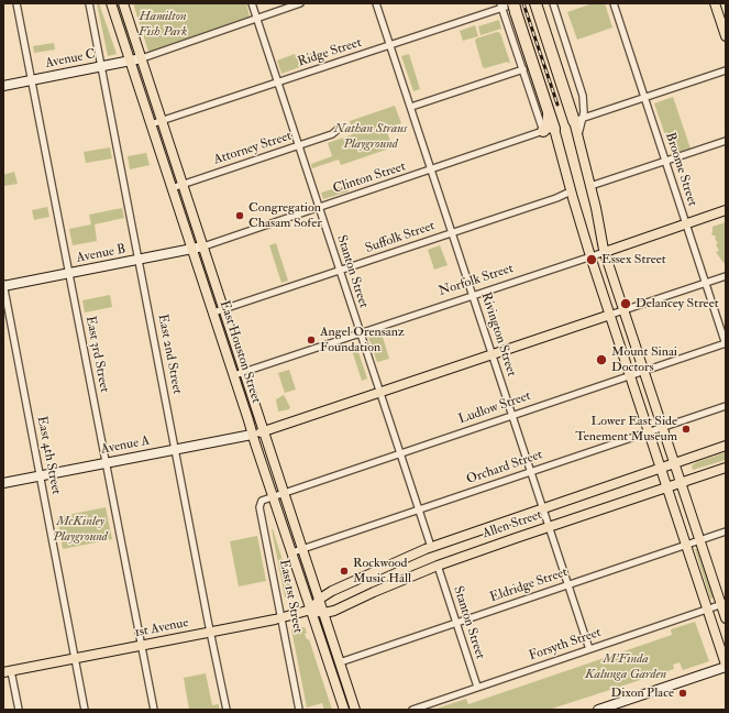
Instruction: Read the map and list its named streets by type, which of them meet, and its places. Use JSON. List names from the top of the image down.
{
  "streets": {
    "main road": [
      "Avenue C",
      "Avenue B",
      "Norfolk Street",
      "East Houston Street",
      "Avenue A",
      "Allen Street",
      "1st Avenue"
    ],
    "street": [
      "Ridge Street",
      "Attorney Street",
      "Broome Street",
      "Clinton Street",
      "Suffolk Street",
      "Stanton Street",
      "Rivington Street",
      "East 3rd Street",
      "East 2nd Street",
      "Ludlow Street",
      "East 4th Street",
      "Orchard Street",
      "Eldridge Street",
      "East 1st Street",
      "Forsyth Street"
    ]
  },
  "crossings": [
    ["Ridge Street", "Stanton Street"],
    ["Ridge Street", "Rivington Street"],
    ["Ridge Street", "East Houston Street"],
    ["Avenue C", "East Houston Street"],
    ["Avenue C", "East 3rd Street"],
    ["Avenue C", "East 2nd Street"],
    ["Attorney Street", "Stanton Street"],
    ["Attorney Street", "East Houston Street"],
    ["Broome Street", "Norfolk Street"],
    ["Broome Street", "Ludlow Street"],
    ["Clinton Street", "Avenue B"],
    ["Clinton Street", "Stanton Street"],
    ["Clinton Street", "Rivington Street"],
    ["Clinton Street", "East Houston Street"],
    ["Suffolk Street", "Stanton Street"],
    ["Suffolk Street", "Rivington Street"],
    ["Suffolk Street", "East Houston Street"],
    ["Avenue B", "East Houston Street"],
    ["Avenue B", "East 3rd Street"],
    ["Avenue B", "East 2nd Street"],
    ["Avenue B", "East 4th Street"],
    ["Stanton Street", "Norfolk Street"],
    ["Stanton Street", "Ludlow Street"],
    ["Stanton Street", "Orchard Street"],
    ["Stanton Street", "Allen Street"],
    ["Stanton Street", "Eldridge Street"],
    ["Stanton Street", "Forsyth Street"],
    ["Norfolk Street", "Rivington Street"],
    ["Norfolk Street", "East Houston Street"],
    ["Rivington Street", "Ludlow Street"],
    ["Rivington Street", "Orchard Street"],
    ["Rivington Street", "Allen Street"],
    ["Rivington Street", "Eldridge Street"],
    ["Rivington Street", "Forsyth Street"],
    ["East Houston Street", "Ludlow Street"],
    ["East Houston Street", "Avenue A"],
    ["East Houston Street", "Orchard Street"],
    ["East Houston Street", "Allen Street"],
    ["East Houston Street", "Eldridge Street"],
    ["East Houston Street", "East 1st Street"],
    ["East Houston Street", "1st Avenue"],
    ["East 3rd Street", "Avenue A"],
    ["East 3rd Street", "1st Avenue"],
    ["East 2nd Street", "Avenue A"],
    ["East 2nd Street", "1st Avenue"],
    ["Ludlow Street", "East 1st Street"],
    ["Avenue A", "East 4th Street"],
    ["East 4th Street", "1st Avenue"],
    ["East 1st Street", "1st Avenue"]
  ],
  "parks": [
    "Hamilton Fish Park",
    "Nathan Straus Playground",
    "McKinley Playground",
    "M’Finda Kalunga Garden"
  ],
  "places": [
    "Congregation Chasam Sofer",
    "Essex Street",
    "Delancey Street",
    "Angel Orensanz Foundation",
    "Mount Sinai Doctors",
    "Lower East Side Tenement Museum",
    "Rockwood Music Hall",
    "Dixon Place"
  ]
}
